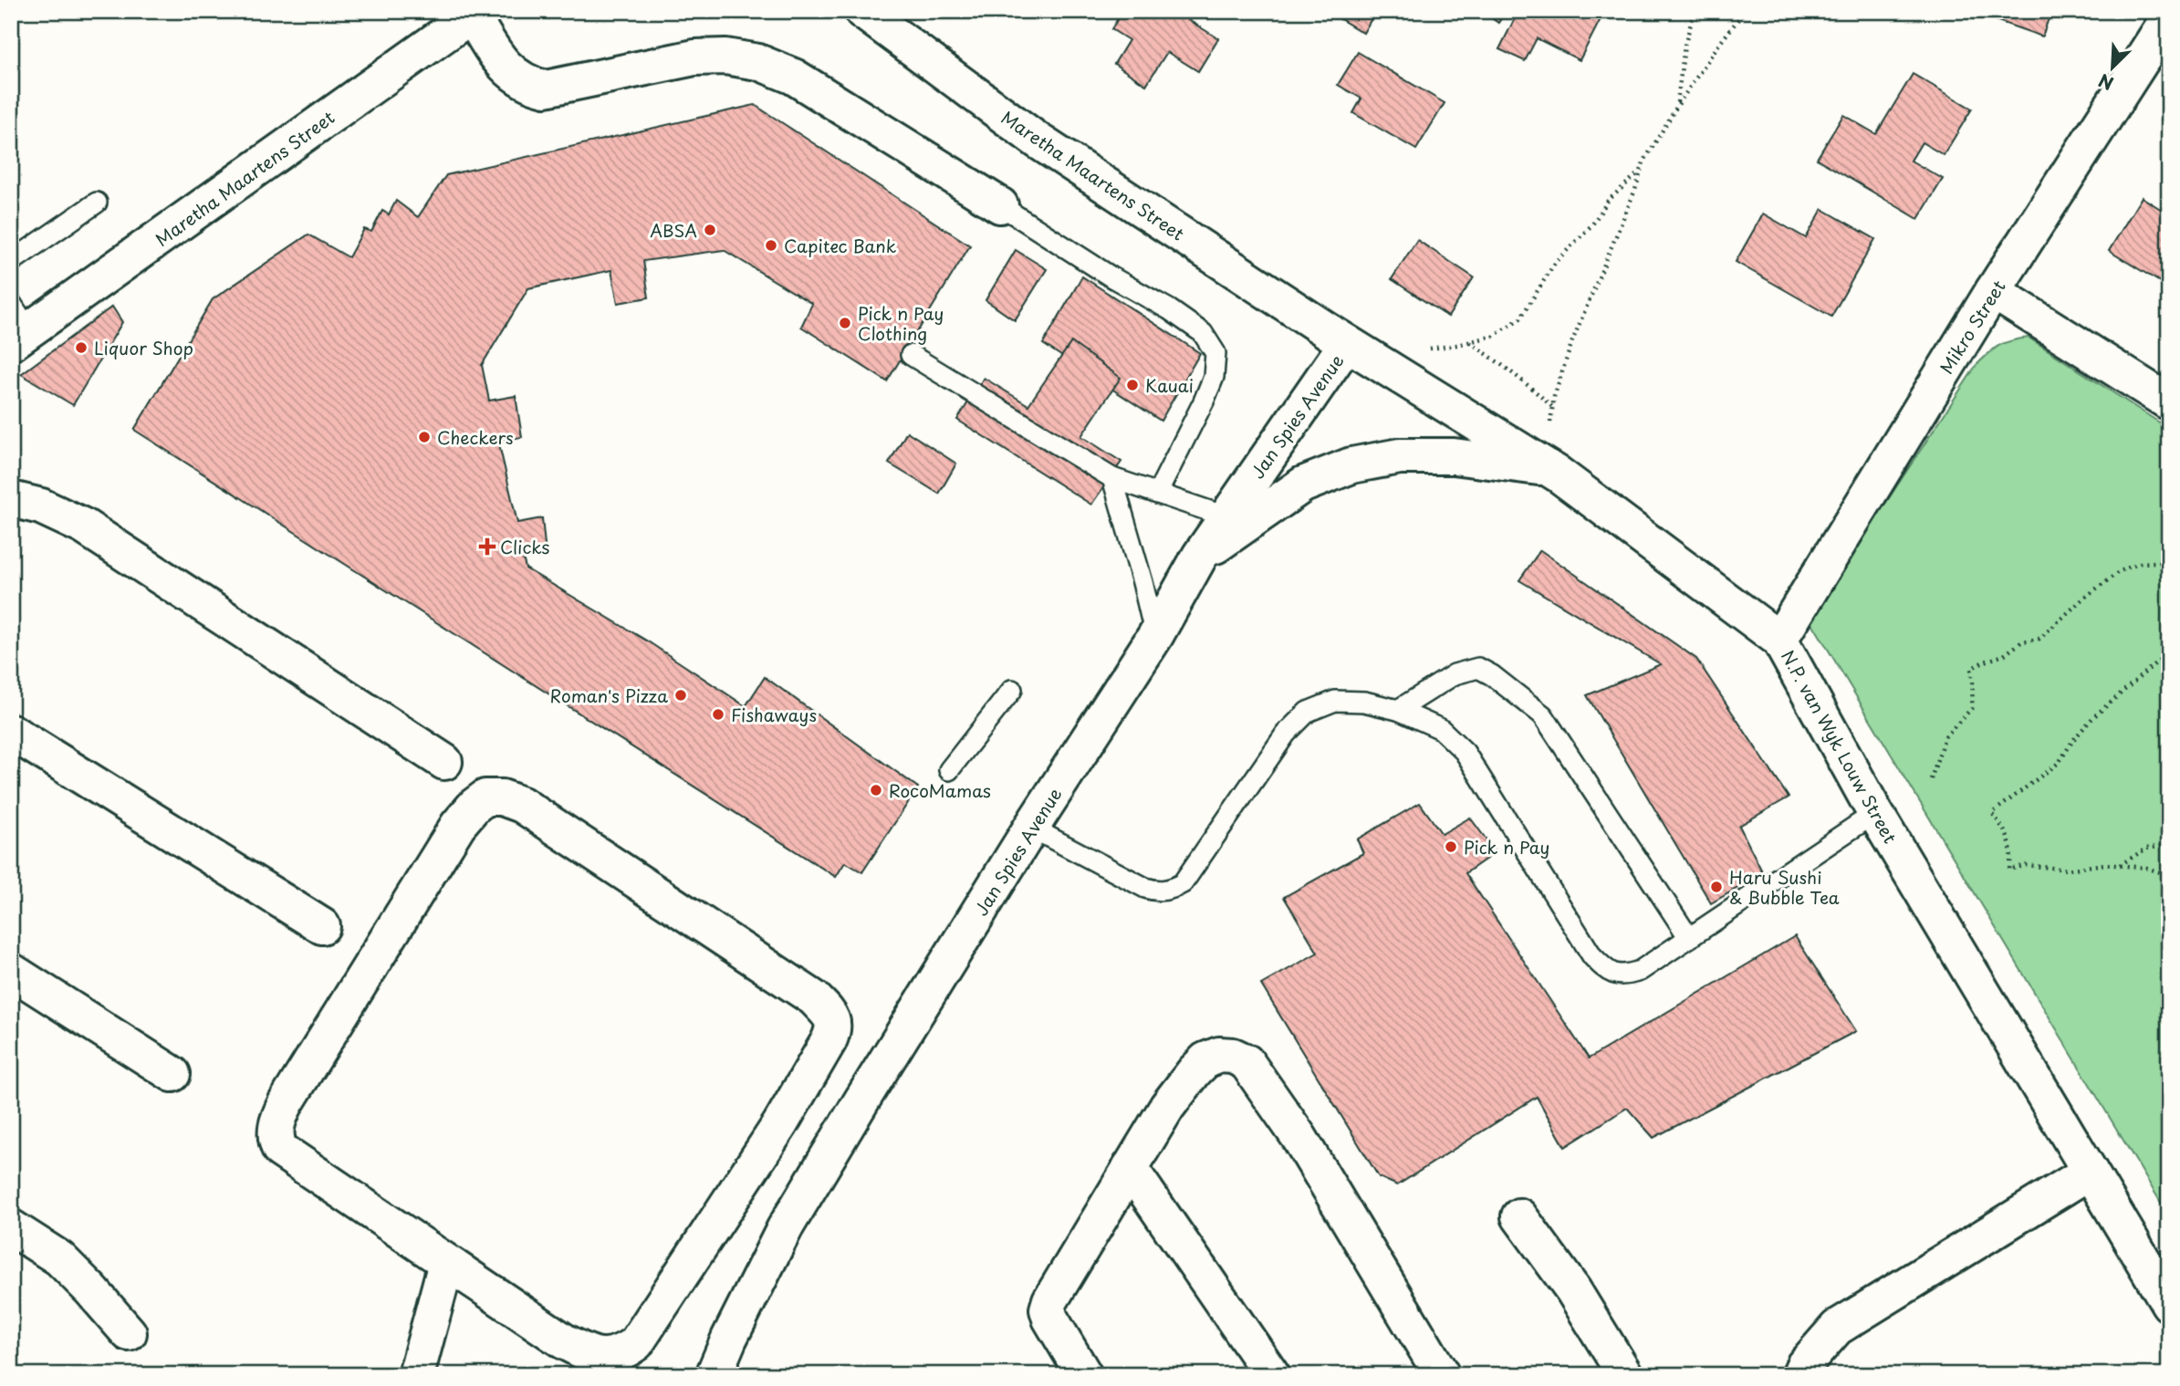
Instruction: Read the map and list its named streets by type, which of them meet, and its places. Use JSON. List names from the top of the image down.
{
  "streets": {
    "street": [
      "Maretha Maartens Street",
      "Mikro Street",
      "Jan Spies Avenue",
      "N.P. van Wyk Louw Street"
    ]
  },
  "crossings": [
    ["Maretha Maartens Street", "Jan Spies Avenue"],
    ["Maretha Maartens Street", "N.P. van Wyk Louw Street"],
    ["Mikro Street", "N.P. van Wyk Louw Street"],
    ["Jan Spies Avenue", "N.P. van Wyk Louw Street"]
  ],
  "places": {
    "other": [
      "ABSA",
      "Capitec Bank",
      "Pick n Pay Clothing",
      "Liquor Shop",
      "Kauai",
      "Checkers",
      "Roman's Pizza",
      "Fishaways",
      "RocoMamas",
      "Pick n Pay",
      "Haru Sushi & Bubble Tea"
    ],
    "health": ["Clicks"]
  },
  "north": "bottom left"
}
